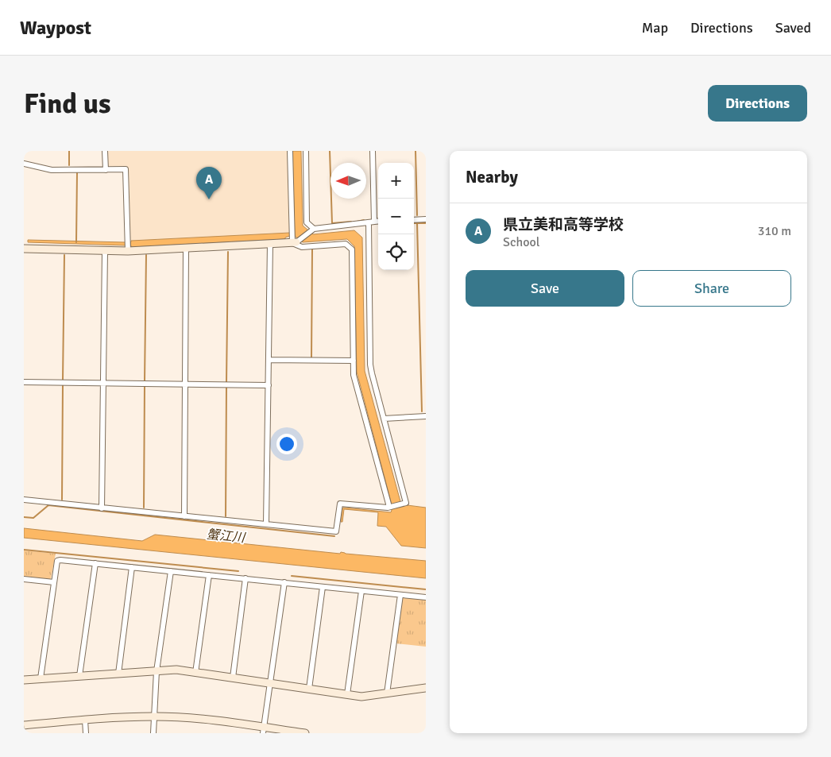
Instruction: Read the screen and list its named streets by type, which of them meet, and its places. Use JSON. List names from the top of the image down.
{
  "water": ["蟹江川"],
  "north": "left",
  "page": {
    "header": "Waypost",
    "nav": ["Map", "Directions", "Saved"],
    "buttons": [
      "Directions",
      ["Save", "Share"]
    ],
    "title": "Find us",
    "heading": "Nearby",
    "map_buttons": ["+", "−"],
    "pins": "A",
    "list": [
      {
        "mark": "A",
        "name": "県立美和高等学校",
        "note": "School",
        "value": "310 m"
      }
    ]
  }
}
